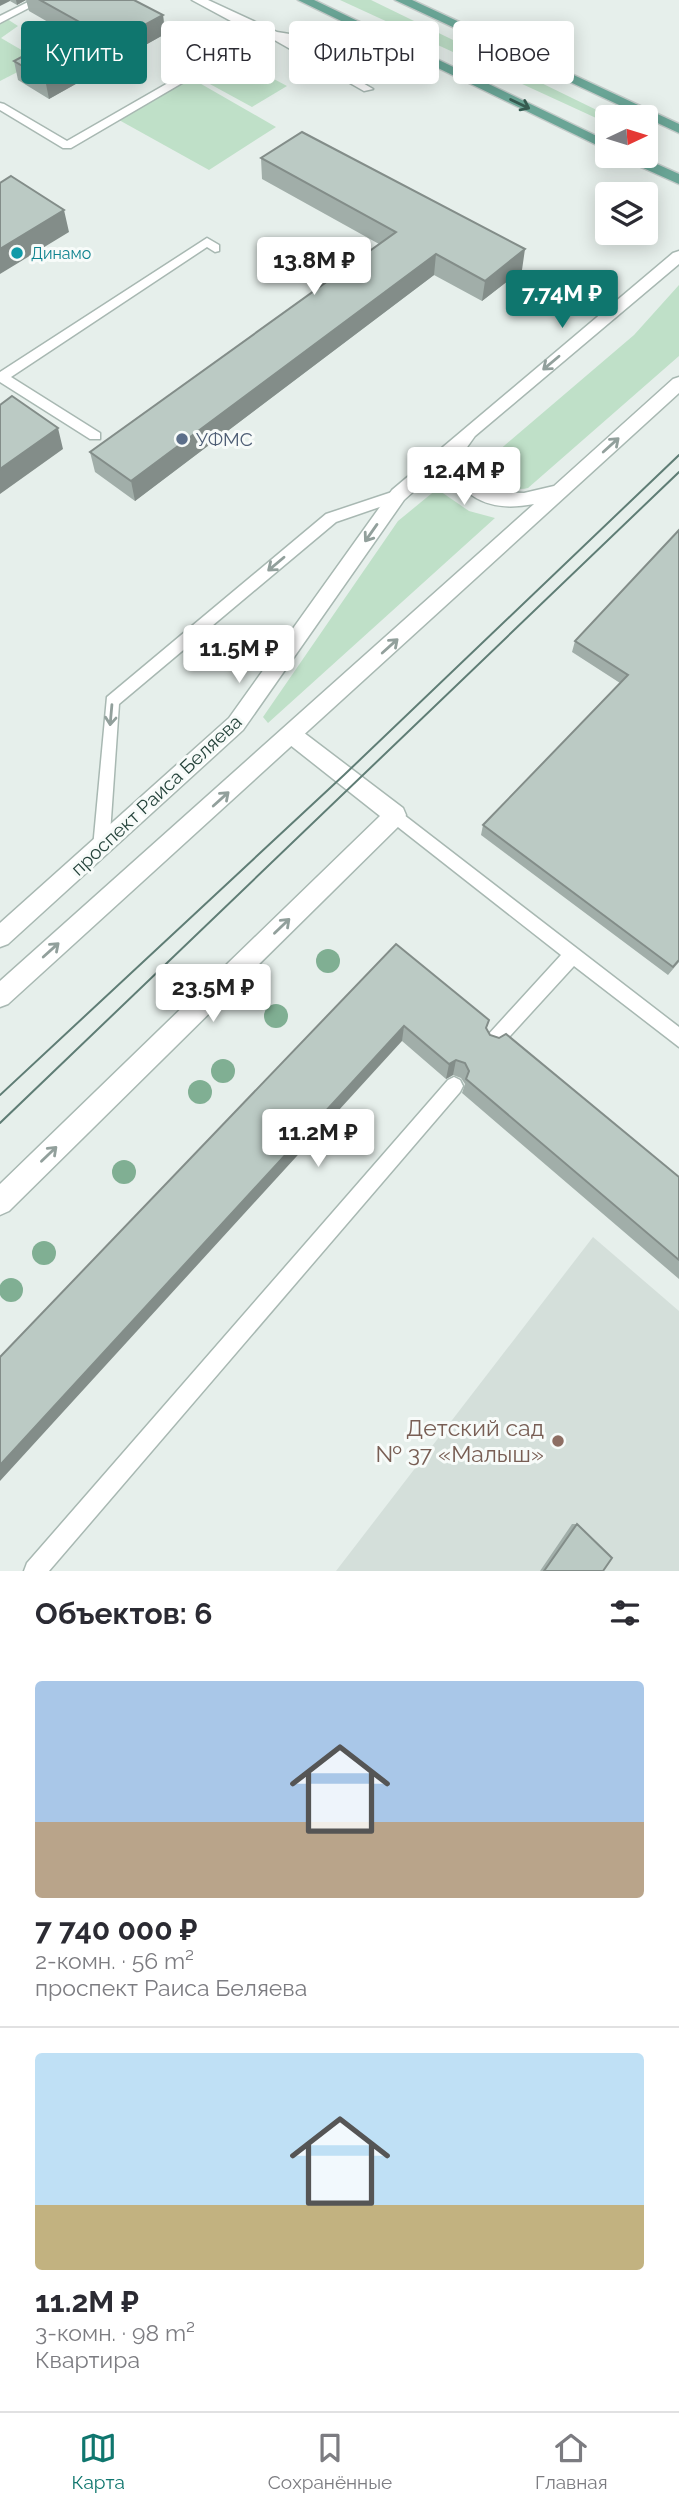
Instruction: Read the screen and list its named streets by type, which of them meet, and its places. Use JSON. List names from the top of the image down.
{
  "streets": {
    "street": ["проспект Раиса Беляева"]
  },
  "places": ["Динамо", "УФМС", "Детский сад № 37 «Малыш»"],
  "north": "right",
  "page": {
    "chip": [
      "Купить",
      "Снять",
      "Фильтры",
      "Новое"
    ],
    "price": [
      "13.8M ₽",
      "7.74M ₽",
      "12.4M ₽",
      "11.5M ₽",
      "23.5M ₽",
      "11.2M ₽"
    ],
    "heading": "Объектов: 6",
    "list": [
      {
        "name": "7 740 000 ₽",
        "note": "2-комн. · 56 m² · проспект Раиса Беляева"
      },
      {
        "name": "11.2M ₽",
        "note": "3-комн. · 98 m² · Квартира"
      }
    ],
    "tabs": ["Карта", "Сохранённые", "Главная"]
  }
}
